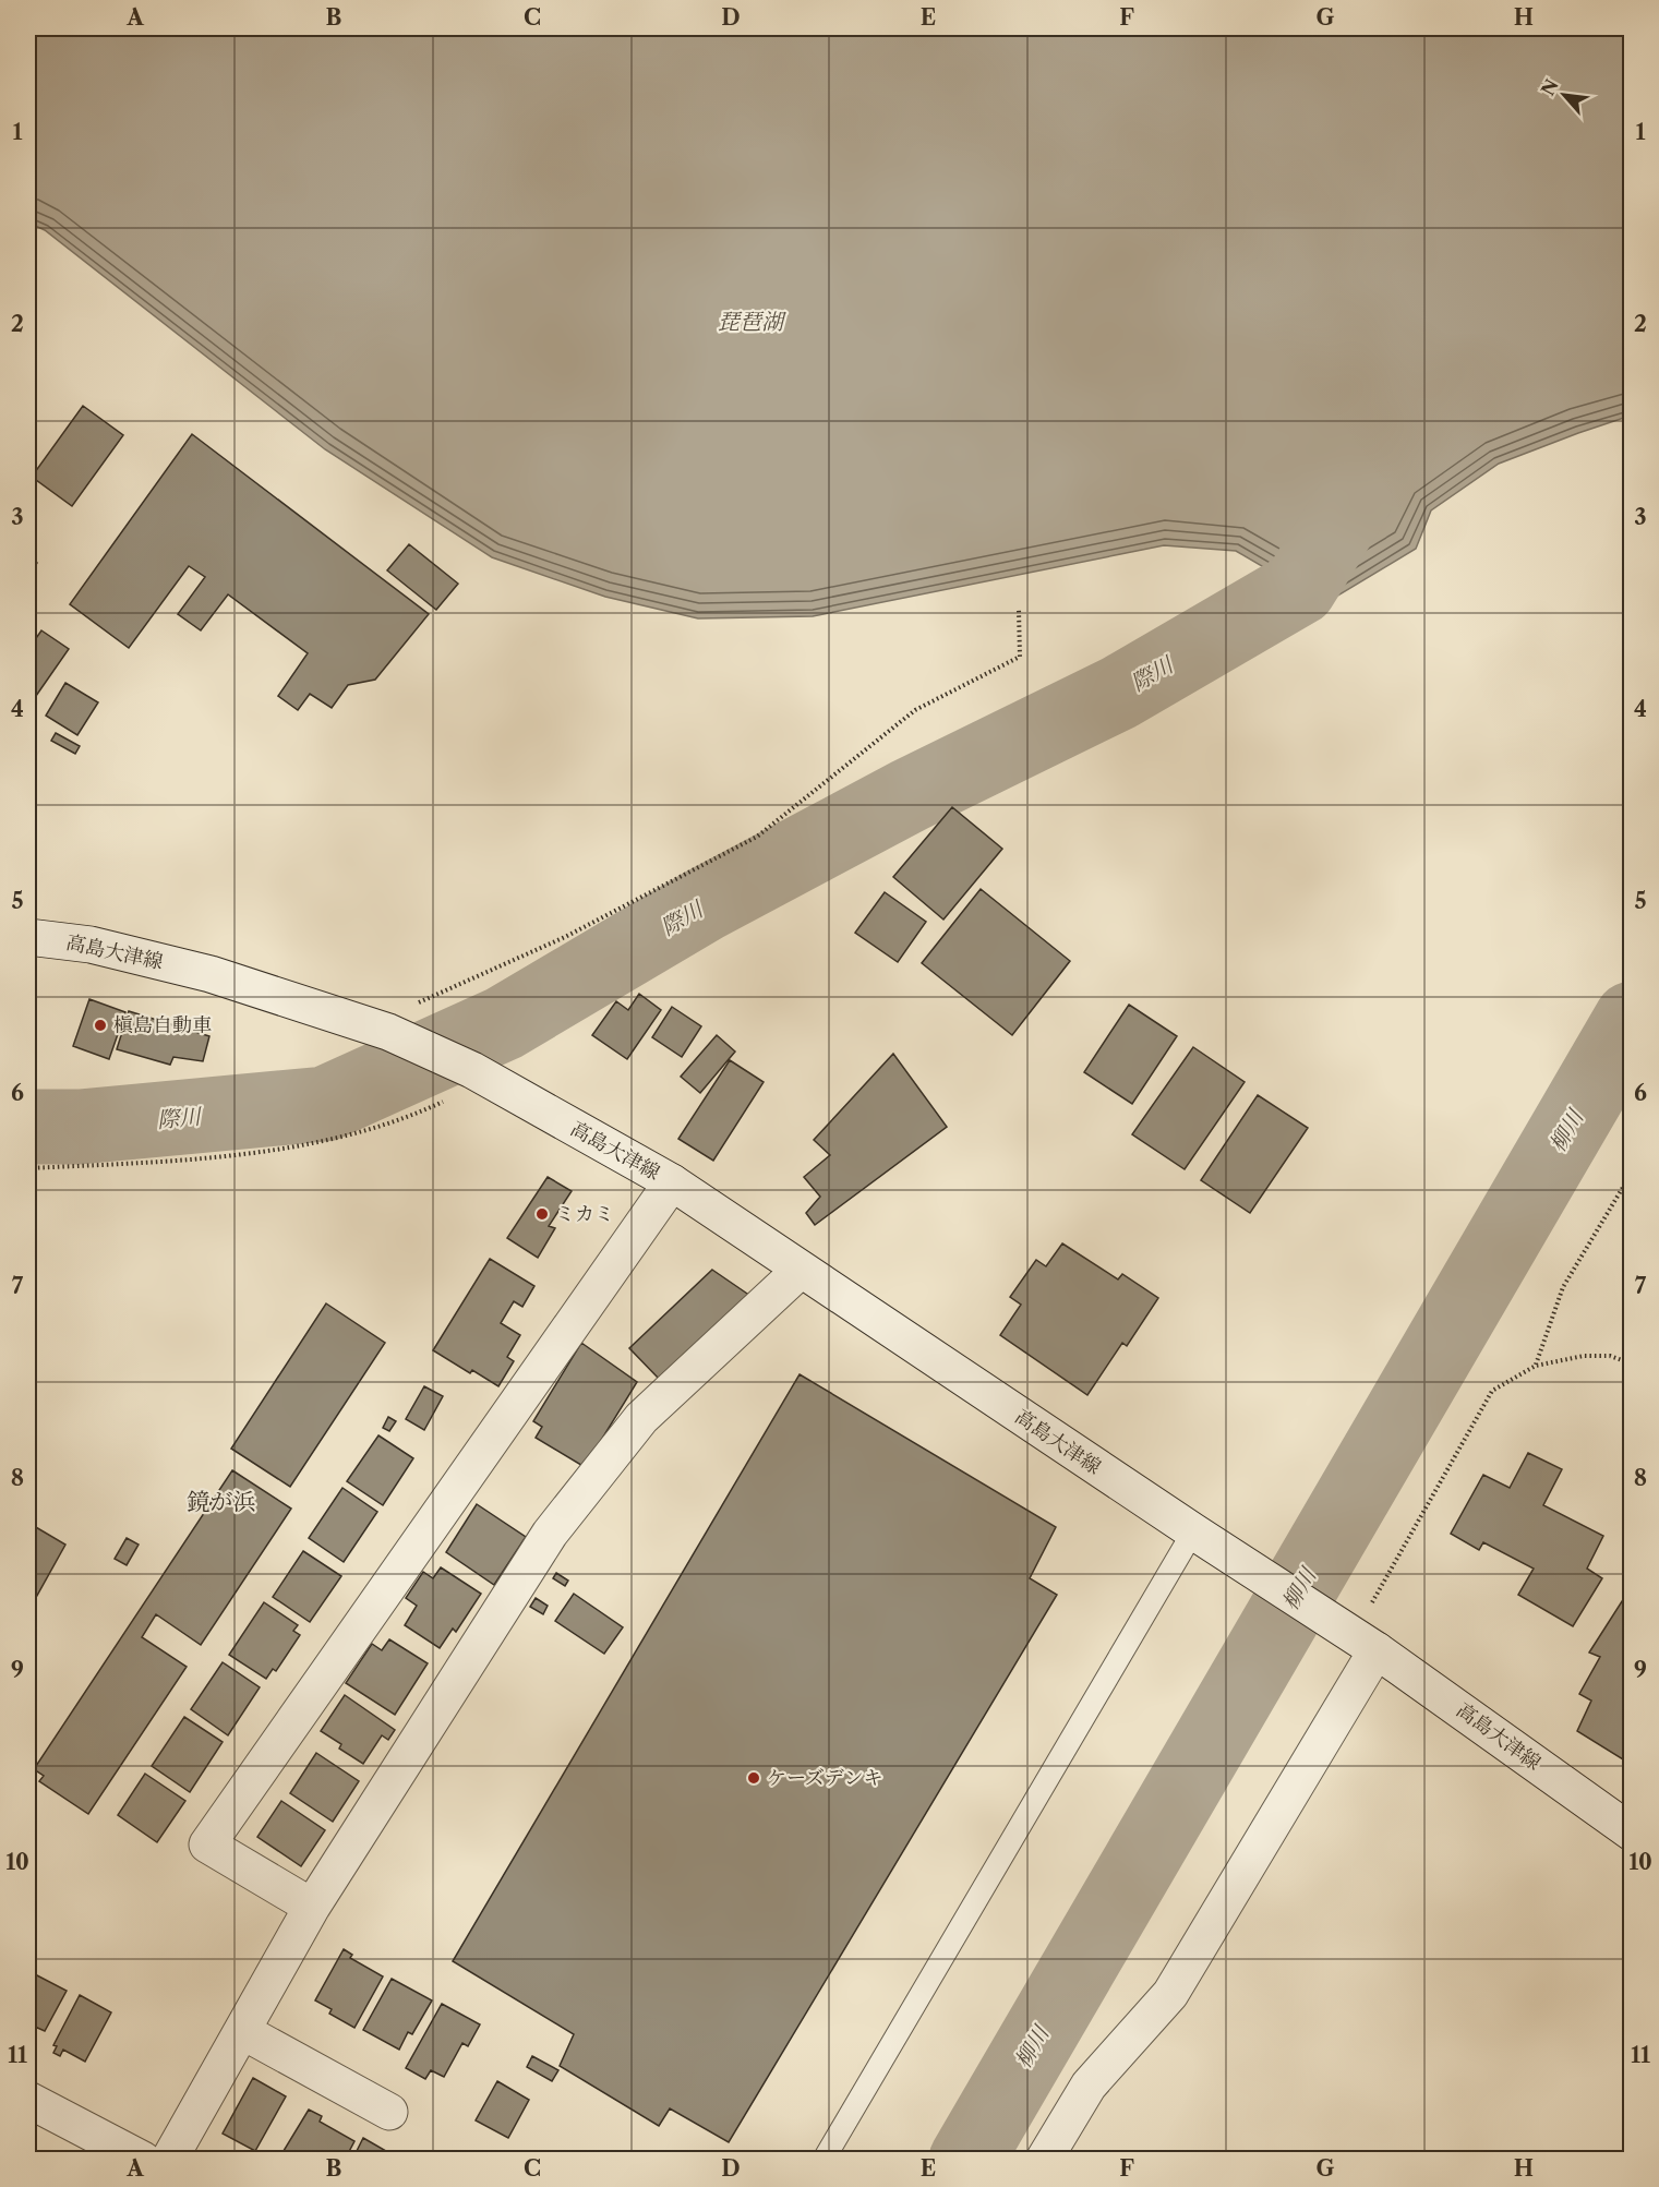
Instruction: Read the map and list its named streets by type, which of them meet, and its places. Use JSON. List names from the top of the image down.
{
  "streets": {
    "street": ["高島大津線"]
  },
  "districts": ["鏡が浜"],
  "water": ["琵琶湖", "際川", "柳川"],
  "places": ["槇島自動車", "ミカミ", "ケーズデンキ"],
  "north": "top left",
  "grid": {
    "columns": [
      "A",
      "B",
      "C",
      "D",
      "E",
      "F",
      "G",
      "H"
    ],
    "rows": [
      "1",
      "2",
      "3",
      "4",
      "5",
      "6",
      "7",
      "8",
      "9",
      "10",
      "11"
    ]
  }
}
